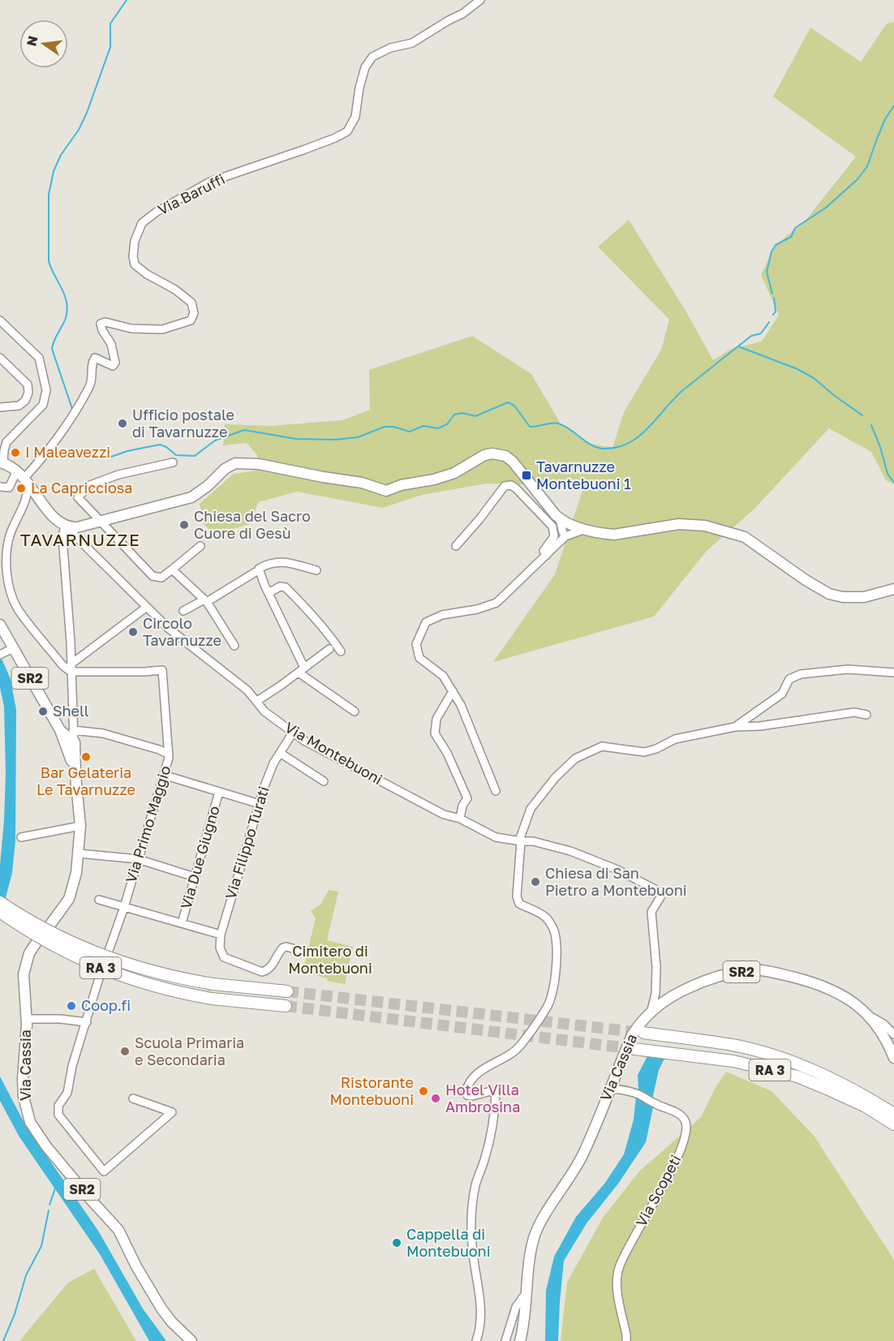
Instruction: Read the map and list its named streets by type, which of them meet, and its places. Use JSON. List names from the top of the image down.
{
  "streets": {
    "highway": ["RA 3"],
    "main road": ["SR2", "Via Montebuoni", "Via Cassia"],
    "street": [
      "Via Baruffi",
      "Via Primo Maggio",
      "Via Filippo Turati",
      "Via Due Giugno",
      "Via Scopeti"
    ]
  },
  "crossings": [
    ["Via Baruffi", "Via Montebuoni"],
    ["Via Montebuoni", "Via Filippo Turati"],
    ["Via Montebuoni", "Via Cassia"],
    ["Via Cassia", "Via Scopeti"]
  ],
  "districts": ["TAVARNUZZE"],
  "parks": ["Cimitero di Montebuoni"],
  "places": {
    "other": [
      "Ufficio postale di Tavarnuzze",
      "I Maleavezzi",
      "La Capricciosa",
      "Chiesa del Sacro Cuore di Gesù",
      "Circolo Tavarnuzze",
      "Shell",
      "Bar Gelateria Le Tavarnuzze",
      "Chiesa di San Pietro a Montebuoni",
      "Coop.fi",
      "Scuola Primaria e Secondaria",
      "Ristorante Montebuoni",
      "Hotel Villa Ambrosina",
      "Cappella di Montebuoni"
    ],
    "transit": ["Tavarnuzze Montebuoni 1"]
  },
  "north": "left"
}
